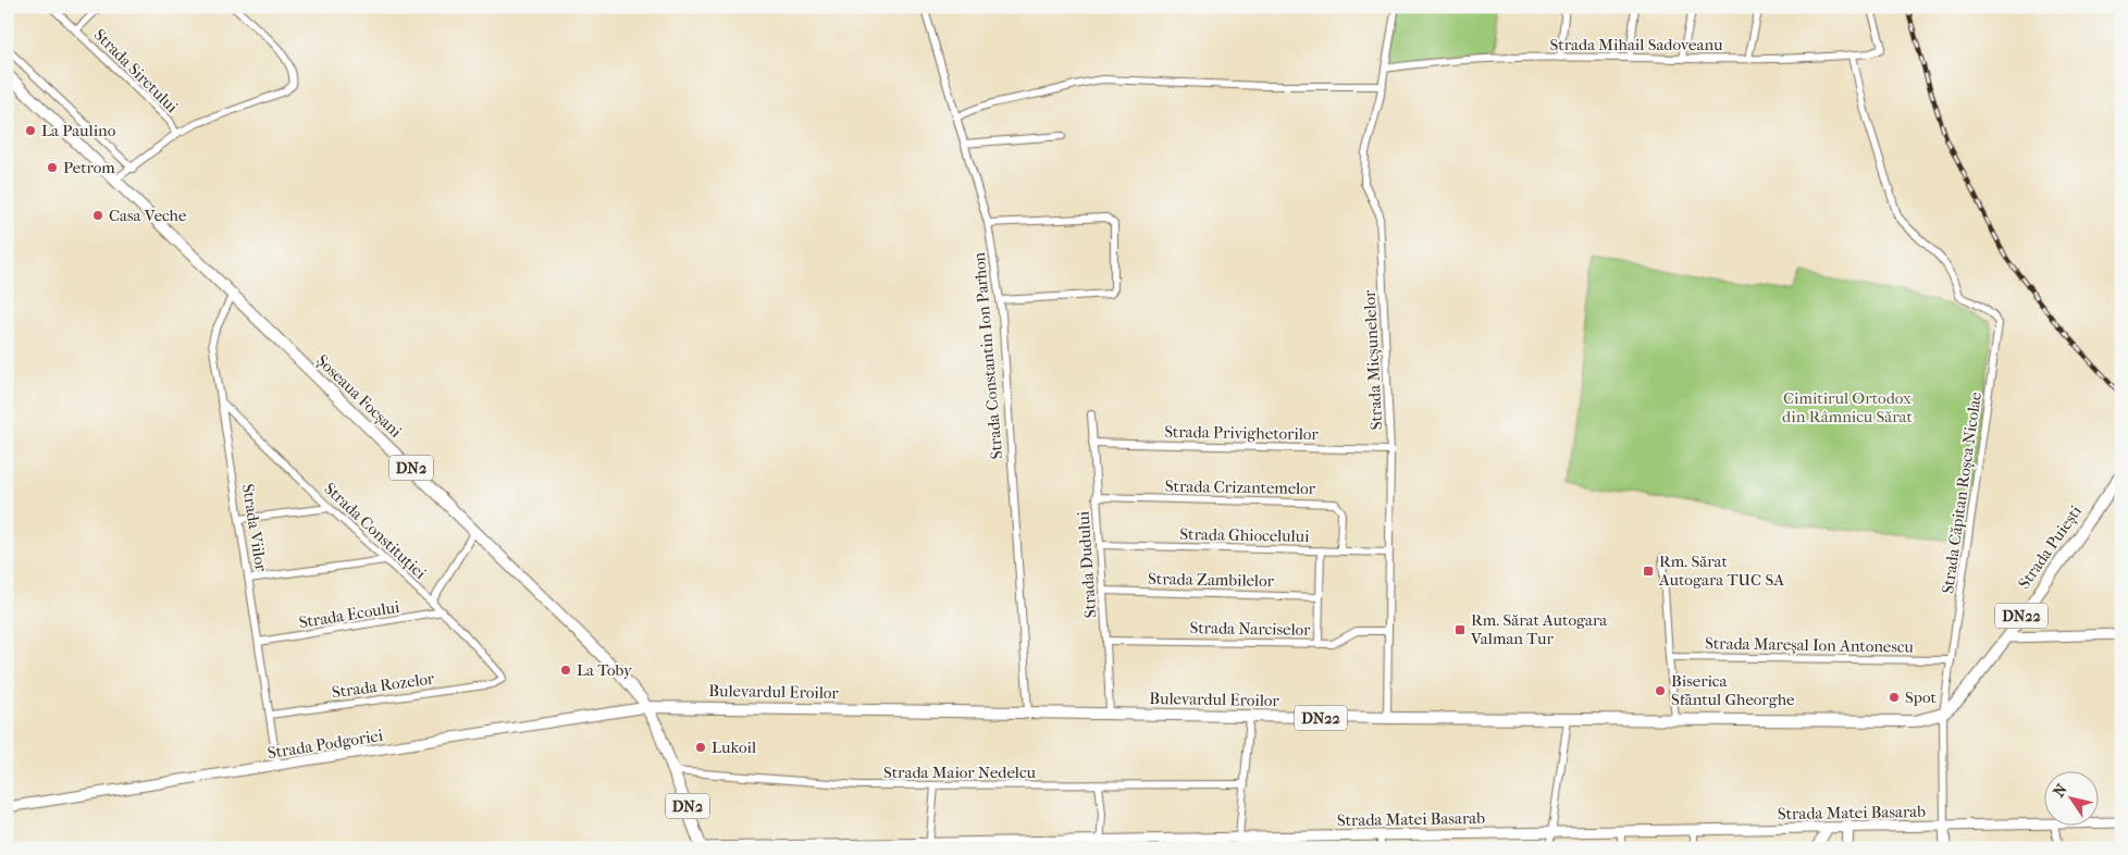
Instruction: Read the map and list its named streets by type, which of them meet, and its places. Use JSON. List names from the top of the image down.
{
  "streets": {
    "main road": [
      "Șoseaua Focșani",
      "DN2",
      "Strada Puiești",
      "DN22",
      "Bulevardul Eroilor"
    ],
    "street": [
      "Strada Mihail Sadoveanu",
      "Strada Siretului",
      "Strada Constantin Ion Parhon",
      "Strada Micșunelelor",
      "Strada Privighetorilor",
      "Strada Crizantemelor",
      "Strada Căpitan Roșca Nicolae",
      "Strada Viilor",
      "Strada Constituției",
      "Strada Ghiocelului",
      "Strada Dudului",
      "Strada Zambilelor",
      "Strada Ecoului",
      "Strada Narciselor",
      "Strada Mareșal Ion Antonescu",
      "Strada Rozelor",
      "Strada Podgoriei",
      "Strada Maior Nedelcu",
      "Strada Matei Basarab"
    ]
  },
  "crossings": [
    ["Strada Mihail Sadoveanu", "Strada Micșunelelor"],
    ["Strada Mihail Sadoveanu", "Strada Căpitan Roșca Nicolae"],
    ["Strada Constantin Ion Parhon", "Bulevardul Eroilor"],
    ["Strada Micșunelelor", "Strada Privighetorilor"],
    ["Strada Micșunelelor", "Strada Ghiocelului"],
    ["Strada Micșunelelor", "Strada Narciselor"],
    ["Strada Micșunelelor", "Bulevardul Eroilor"],
    ["Șoseaua Focșani", "Strada Viilor"],
    ["Șoseaua Focșani", "Bulevardul Eroilor"],
    ["Șoseaua Focșani", "Strada Podgoriei"],
    ["Șoseaua Focșani", "Strada Maior Nedelcu"],
    ["Șoseaua Focșani", "Strada Matei Basarab"],
    ["Strada Privighetorilor", "Strada Dudului"],
    ["Strada Crizantemelor", "Strada Ghiocelului"],
    ["Strada Crizantemelor", "Strada Dudului"],
    ["Strada Căpitan Roșca Nicolae", "Strada Puiești"],
    ["Strada Căpitan Roșca Nicolae", "Strada Mareșal Ion Antonescu"],
    ["Strada Căpitan Roșca Nicolae", "Bulevardul Eroilor"],
    ["Strada Căpitan Roșca Nicolae", "Strada Matei Basarab"],
    ["Strada Viilor", "Strada Constituției"],
    ["Strada Viilor", "Strada Ecoului"],
    ["Strada Viilor", "Strada Rozelor"],
    ["Strada Viilor", "Strada Podgoriei"],
    ["Strada Constituției", "Strada Ecoului"],
    ["Strada Constituției", "Strada Rozelor"],
    ["Strada Ghiocelului", "Strada Dudului"],
    ["Strada Puiești", "Bulevardul Eroilor"],
    ["Strada Dudului", "Strada Zambilelor"],
    ["Strada Dudului", "Strada Narciselor"],
    ["Strada Dudului", "Bulevardul Eroilor"],
    ["Bulevardul Eroilor", "Strada Podgoriei"]
  ],
  "parks": ["Cimitirul Ortodox din Râmnicu Sărat"],
  "places": {
    "other": [
      "La Paulino",
      "Petrom",
      "Casa Veche",
      "La Toby",
      "Biserica Sfântul Gheorghe",
      "Spot",
      "Lukoil"
    ],
    "transit": ["Rm. Sărat Autogara TUC SA", "Rm. Sărat Autogara Valman Tur"]
  },
  "north": "top left"
}
